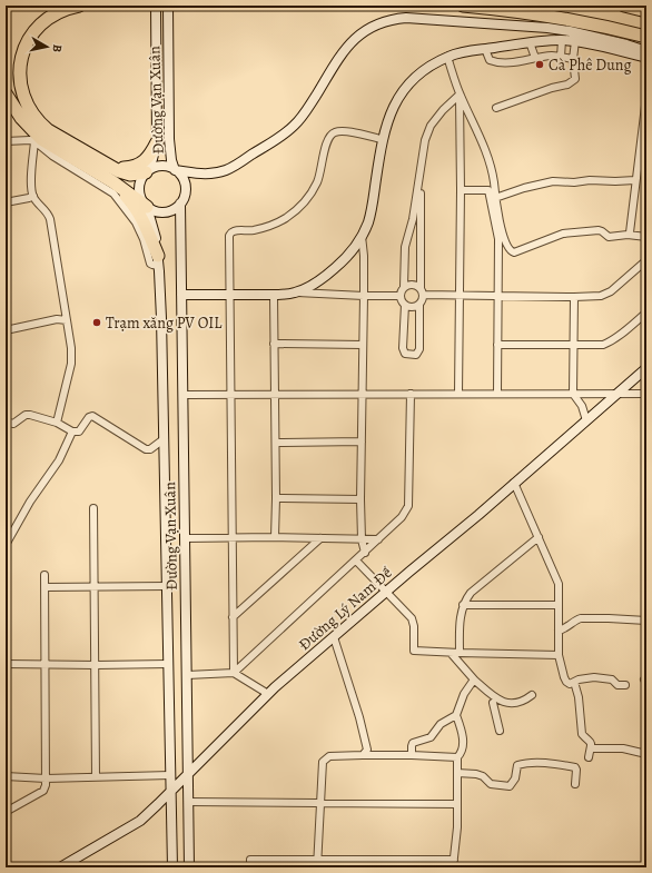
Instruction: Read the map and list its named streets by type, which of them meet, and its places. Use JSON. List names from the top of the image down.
{
  "streets": {
    "street": ["Đường Vạn Xuân", "Đường Lý Nam Đế"]
  },
  "crossings": [
    ["Đường Vạn Xuân", "Đường Lý Nam Đế"]
  ],
  "places": ["Cà Phê Dung", "Trạm xăng PV OIL"],
  "north": "right"
}
